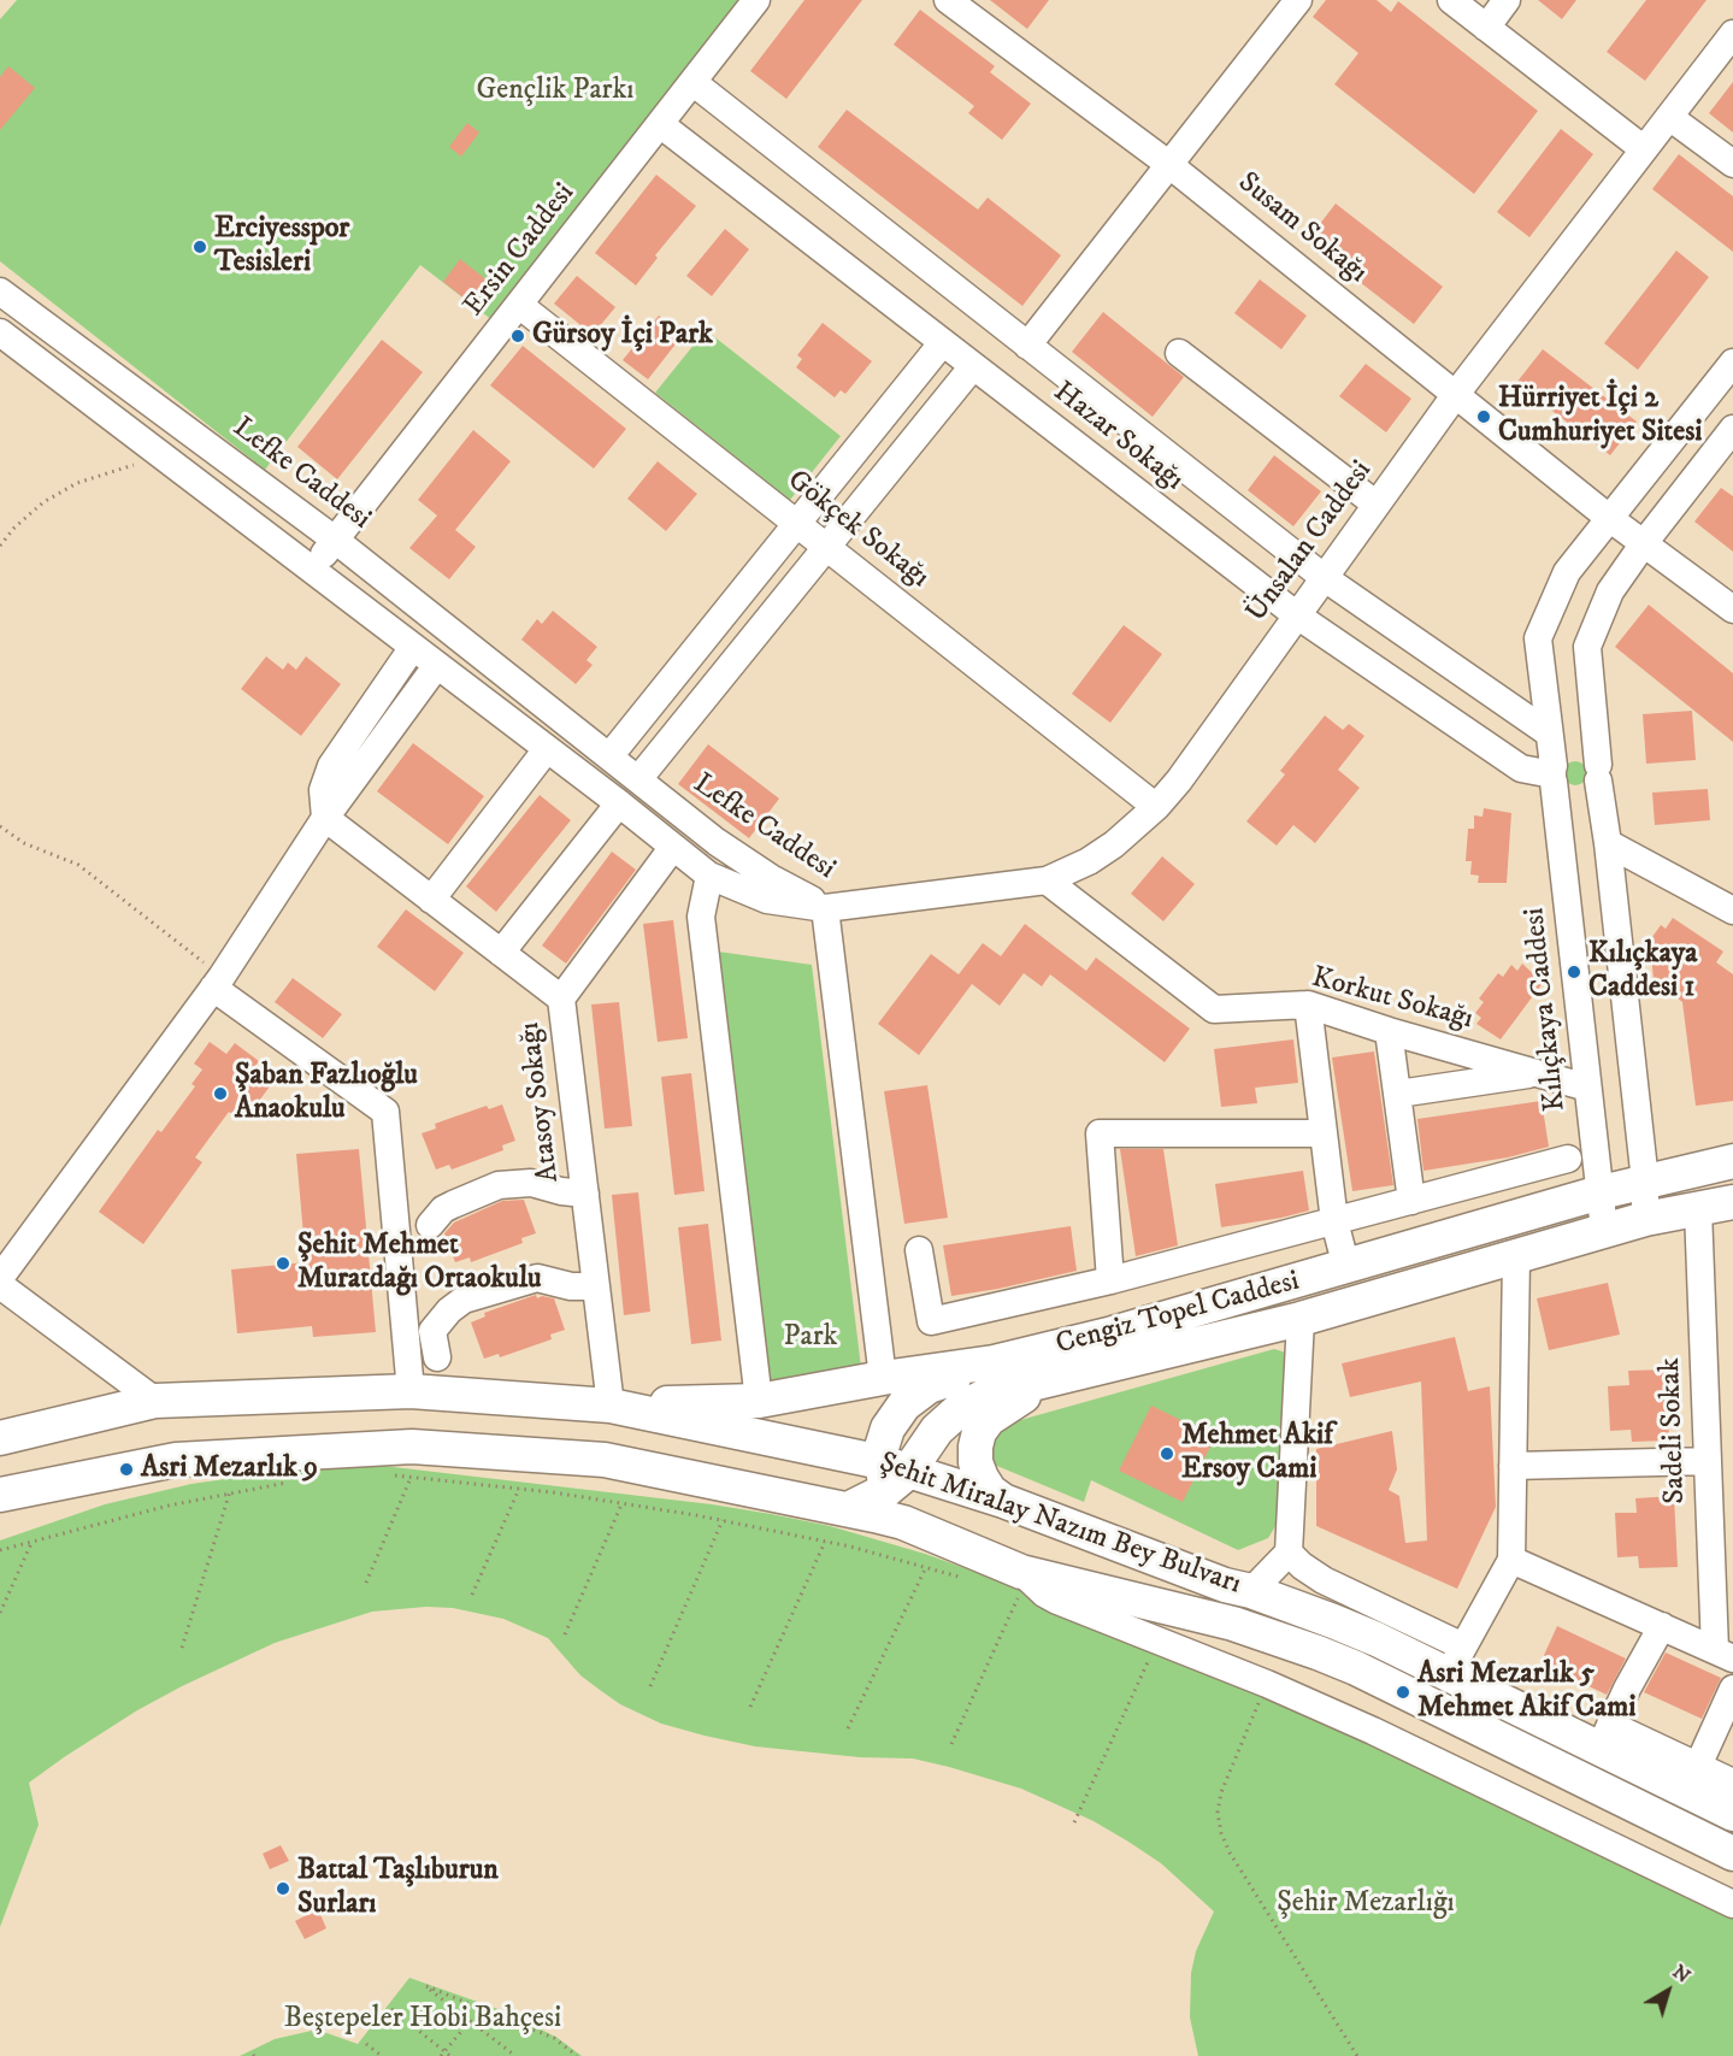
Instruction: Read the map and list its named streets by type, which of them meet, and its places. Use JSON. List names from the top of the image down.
{
  "streets": {
    "main road": ["Cengiz Topel Caddesi", "Şehit Miralay Nazım Bey Bulvarı"],
    "street": [
      "Susam Sokağı",
      "Ersin Caddesi",
      "Hazar Sokağı",
      "Lefke Caddesi",
      "Gökçek Sokağı",
      "Ünsalan Caddesi",
      "Korkut Sokağı",
      "Kılıçkaya Caddesi",
      "Atasoy Sokağı",
      "Sadeli Sokak"
    ]
  },
  "crossings": [
    ["Susam Sokağı", "Ünsalan Caddesi"],
    ["Susam Sokağı", "Kılıçkaya Caddesi"],
    ["Ersin Caddesi", "Hazar Sokağı"],
    ["Ersin Caddesi", "Lefke Caddesi"],
    ["Ersin Caddesi", "Gökçek Sokağı"],
    ["Hazar Sokağı", "Ünsalan Caddesi"],
    ["Hazar Sokağı", "Kılıçkaya Caddesi"],
    ["Lefke Caddesi", "Ünsalan Caddesi"],
    ["Gökçek Sokağı", "Ünsalan Caddesi"],
    ["Ünsalan Caddesi", "Korkut Sokağı"],
    ["Korkut Sokağı", "Kılıçkaya Caddesi"],
    ["Kılıçkaya Caddesi", "Cengiz Topel Caddesi"],
    ["Atasoy Sokağı", "Cengiz Topel Caddesi"],
    ["Atasoy Sokağı", "Şehit Miralay Nazım Bey Bulvarı"],
    ["Cengiz Topel Caddesi", "Sadeli Sokak"],
    ["Cengiz Topel Caddesi", "Şehit Miralay Nazım Bey Bulvarı"]
  ],
  "parks": [
    "Gençlik Parkı",
    "Park",
    "Şehir Mezarlığı",
    "Beştepeler Hobi Bahçesi"
  ],
  "places": [
    "Erciyesspor Tesisleri",
    "Gürsoy İçi Park",
    "Hürriyet İçi 2 Cumhuriyet Sitesi",
    "Kılıçkaya Caddesi 1",
    "Şaban Fazlıoğlu Anaokulu",
    "Şehit Mehmet Muratdağı Ortaokulu",
    "Mehmet Akif Ersoy Cami",
    "Asri Mezarlık 9",
    "Asri Mezarlık 5 Mehmet Akif Cami",
    "Battal Taşlıburun Surları"
  ],
  "north": "top right"
}
